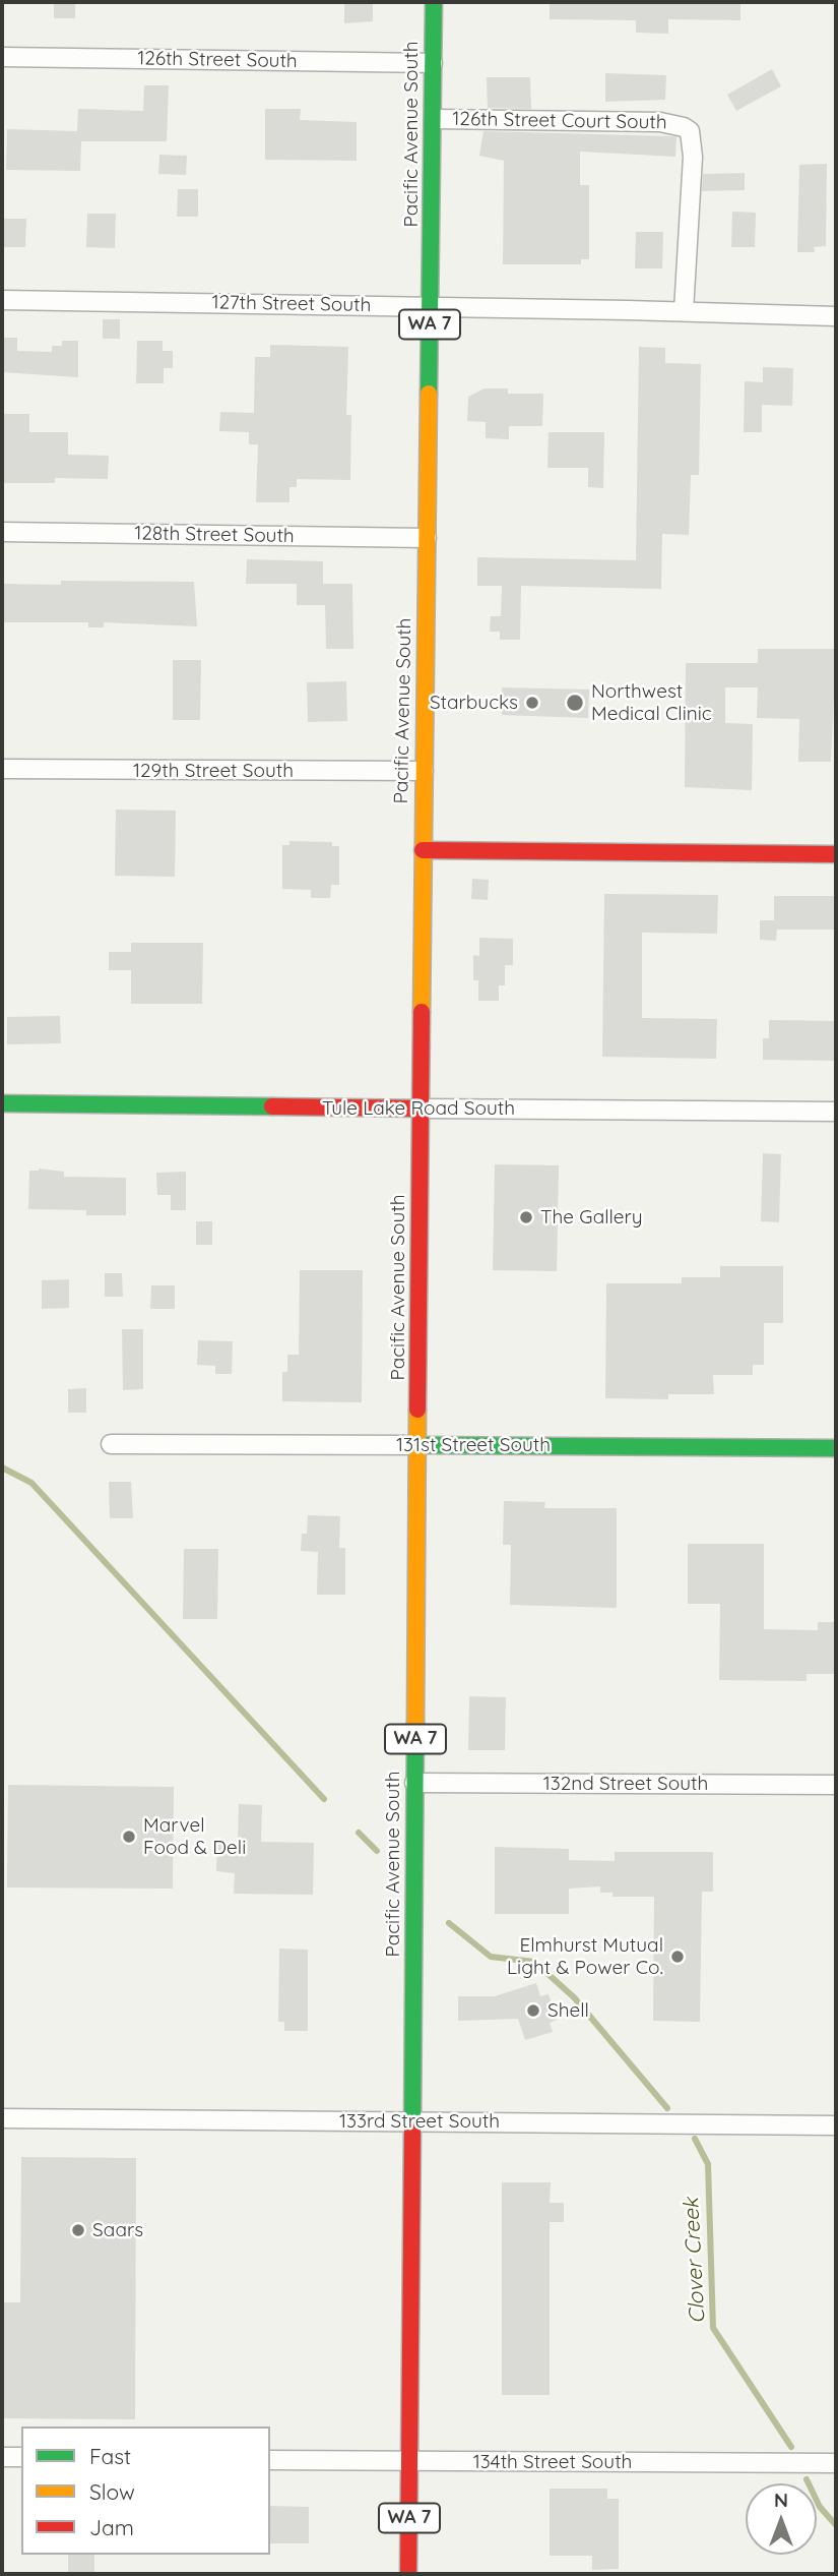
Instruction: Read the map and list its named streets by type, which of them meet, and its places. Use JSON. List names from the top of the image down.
{
  "streets": {
    "main road": [
      "Pacific Avenue South",
      "WA 7",
      "Tule Lake Road South",
      "131st Street South"
    ],
    "street": [
      "126th Street South",
      "126th Street Court South",
      "127th Street South",
      "128th Street South",
      "129th Street South",
      "132nd Street South",
      "133rd Street South",
      "134th Street South"
    ]
  },
  "crossings": [
    ["126th Street South", "Pacific Avenue South"],
    ["126th Street Court South", "Pacific Avenue South"],
    ["126th Street Court South", "127th Street South"],
    ["Pacific Avenue South", "127th Street South"],
    ["Pacific Avenue South", "128th Street South"],
    ["Pacific Avenue South", "129th Street South"],
    ["Pacific Avenue South", "Tule Lake Road South"],
    ["Pacific Avenue South", "131st Street South"],
    ["Pacific Avenue South", "132nd Street South"],
    ["Pacific Avenue South", "133rd Street South"],
    ["Pacific Avenue South", "134th Street South"]
  ],
  "water": ["Clover Creek"],
  "places": [
    "Starbucks",
    "Northwest Medical Clinic",
    "The Gallery",
    "Marvel Food & Deli",
    "Elmhurst Mutual Light & Power Co.",
    "Shell",
    "Saars"
  ],
  "legend": ["Fast", "Slow", "Jam"],
  "north": "top"
}
